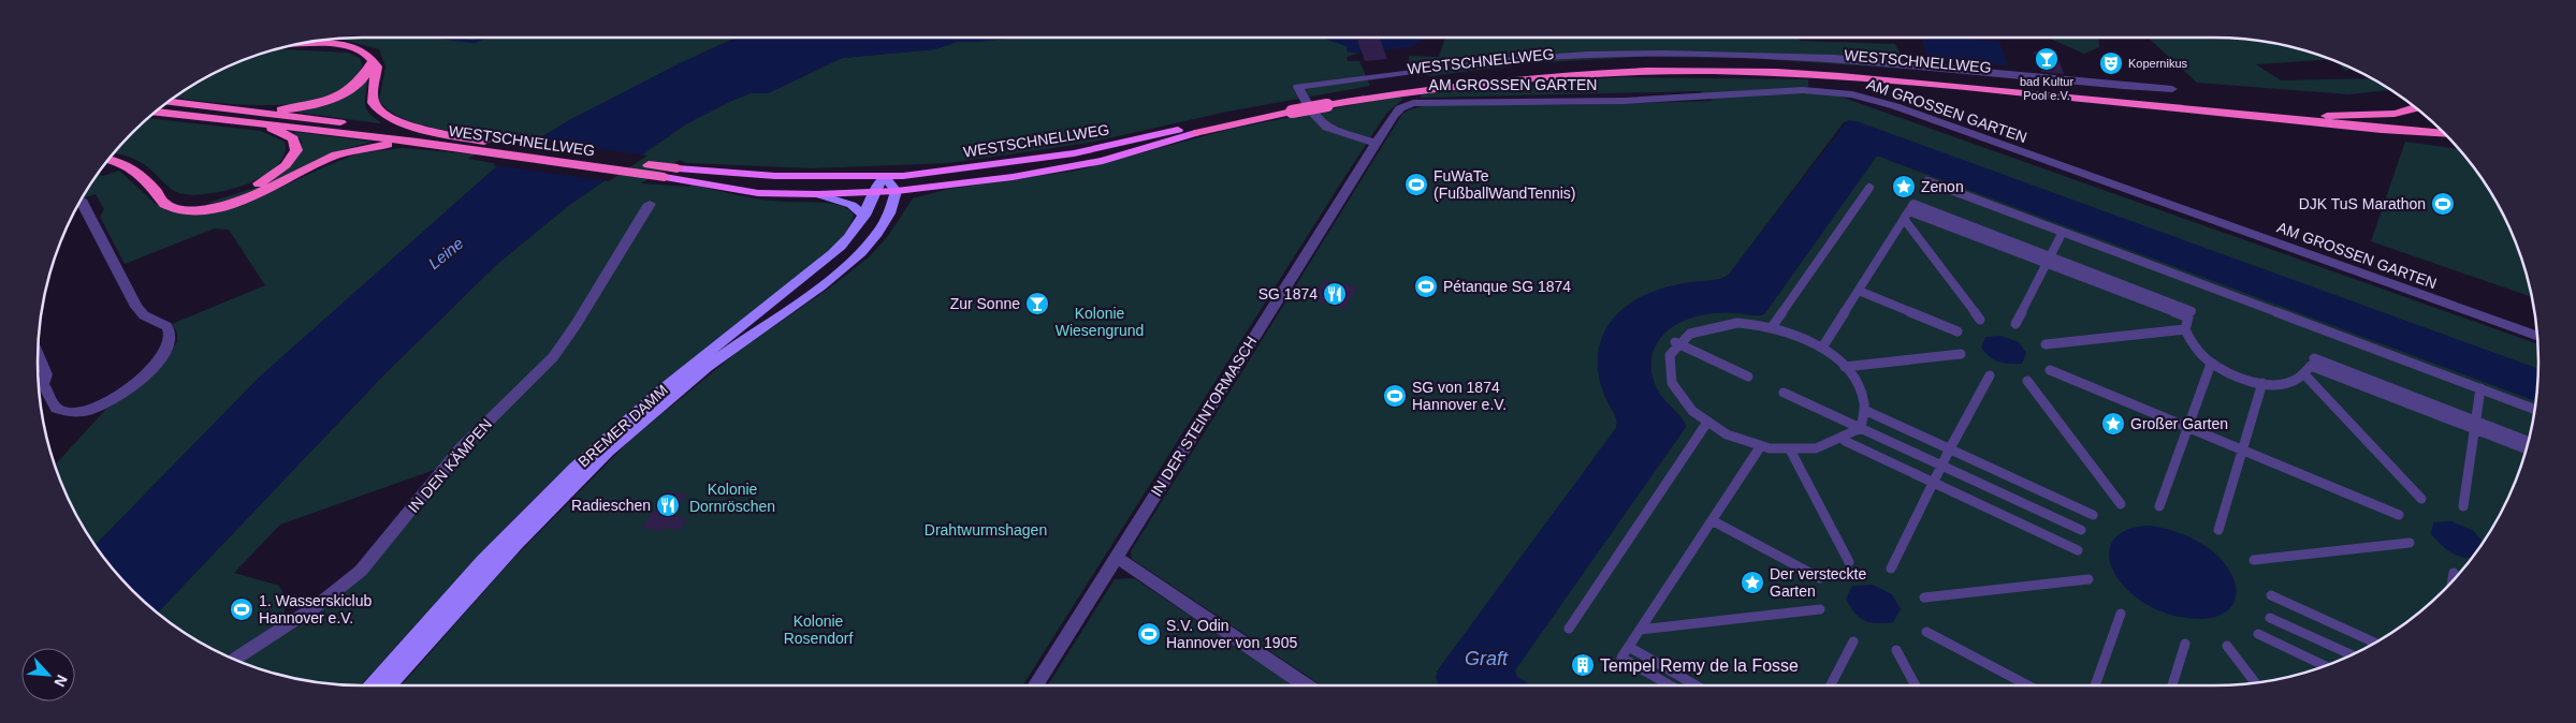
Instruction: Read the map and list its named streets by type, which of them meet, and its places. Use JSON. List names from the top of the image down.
{
  "streets": {
    "highway": ["WESTSCHNELLWEG"],
    "main road": ["BREMER DAMM"],
    "street": ["AM GROSSEN GARTEN", "IN DER STEINTORMASCH", "IN DEN KÄMPEN"]
  },
  "crossings": [
    ["WESTSCHNELLWEG", "BREMER DAMM"],
    ["AM GROSSEN GARTEN", "IN DER STEINTORMASCH"]
  ],
  "water": ["Leine", "Graft"],
  "parks": [
    "Kolonie Wiesengrund",
    "Kolonie Dornröschen",
    "Drahtwurmshagen",
    "Kolonie Rosendorf"
  ],
  "places": {
    "bar": ["bad Kultur Pool e.V.", "Zur Sonne"],
    "theatre": ["Kopernikus"],
    "sports": [
      "FuWaTe (FußballWandTennis)",
      "DJK TuS Marathon",
      "Pétanque SG 1874",
      "SG von 1874 Hannover e.V.",
      "1. Wasserskiclub Hannover e.V.",
      "S.V. Odin Hannover von 1905"
    ],
    "place": ["Zenon", "Großer Garten", "Der versteckte Garten"],
    "restaurant": ["SG 1874", "Radieschen"],
    "building": ["Tempel Remy de la Fosse"]
  },
  "north": "bottom right"
}
